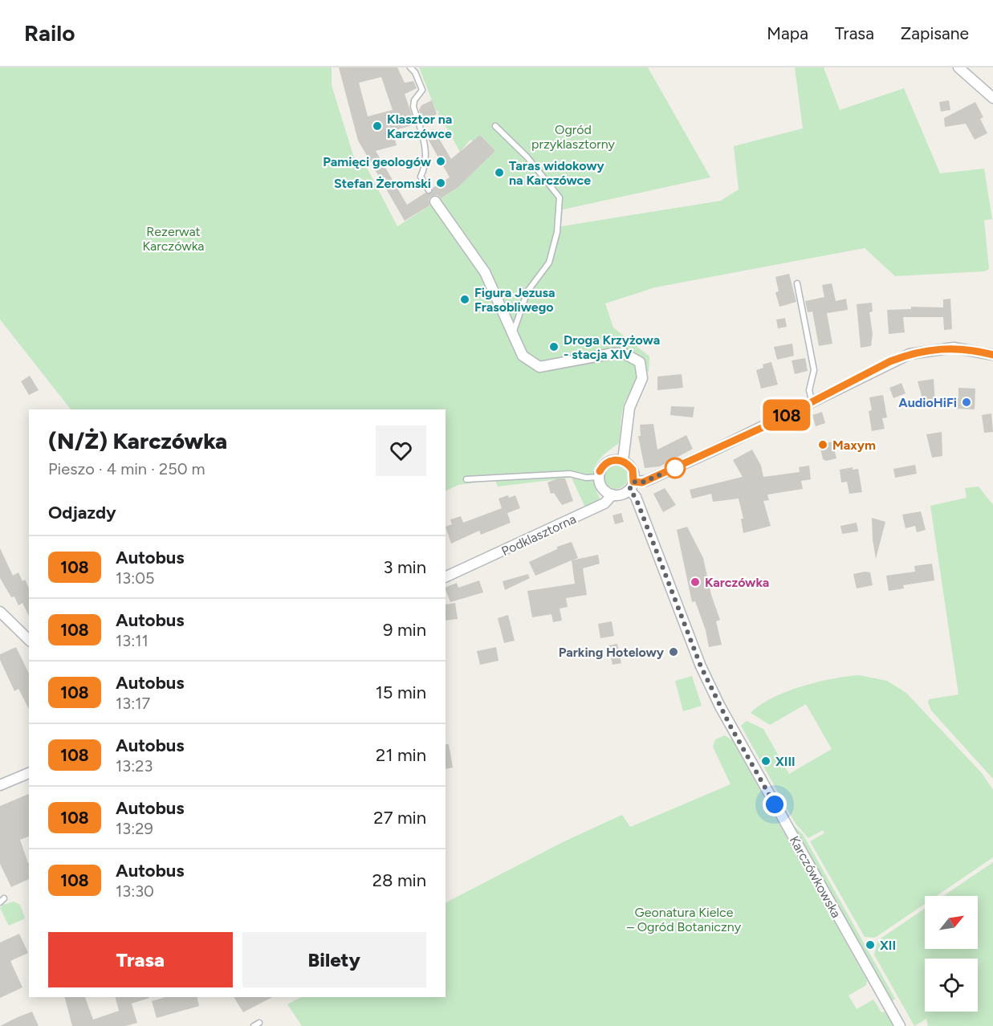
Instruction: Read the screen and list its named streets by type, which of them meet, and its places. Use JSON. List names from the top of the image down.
{
  "streets": {
    "street": ["Podklasztorna", "Karczówkowska"]
  },
  "crossings": [
    ["Podklasztorna", "Karczówkowska"]
  ],
  "parks": ["Ogród przyklasztorny", "Rezerwat Karczówka", "Geonatura Kielce – Ogród Botaniczny"],
  "places": [
    "Klasztor na Karczówce",
    "Pamięci geologów",
    "Taras widokowy na Karczówce",
    "Stefan Żeromski",
    "Figura Jezusa Frasobliwego",
    "Droga Krzyżowa - stacja XIV",
    "AudioHiFi",
    "Maxym",
    "Karczówka",
    "Parking Hotelowy",
    "XIII",
    "XII"
  ],
  "lines": ["bus line 108"],
  "north": "top right",
  "page": {
    "header": "Railo",
    "nav": ["Mapa", "Trasa", "Zapisane"],
    "on_map": "108",
    "heading": [
      ["(N/Ż) Karczówka", "Pieszo · 4 min · 250 m"],
      "Odjazdy"
    ],
    "list": [
      {
        "mark": "108",
        "name": "Autobus",
        "note": "13:05",
        "value": "3 min"
      },
      {
        "mark": "108",
        "name": "Autobus",
        "note": "13:11",
        "value": "9 min"
      },
      {
        "mark": "108",
        "name": "Autobus",
        "note": "13:17",
        "value": "15 min"
      },
      {
        "mark": "108",
        "name": "Autobus",
        "note": "13:23",
        "value": "21 min"
      },
      {
        "mark": "108",
        "name": "Autobus",
        "note": "13:29",
        "value": "27 min"
      },
      {
        "mark": "108",
        "name": "Autobus",
        "note": "13:30",
        "value": "28 min"
      }
    ],
    "buttons": ["Trasa", "Bilety"]
  }
}
